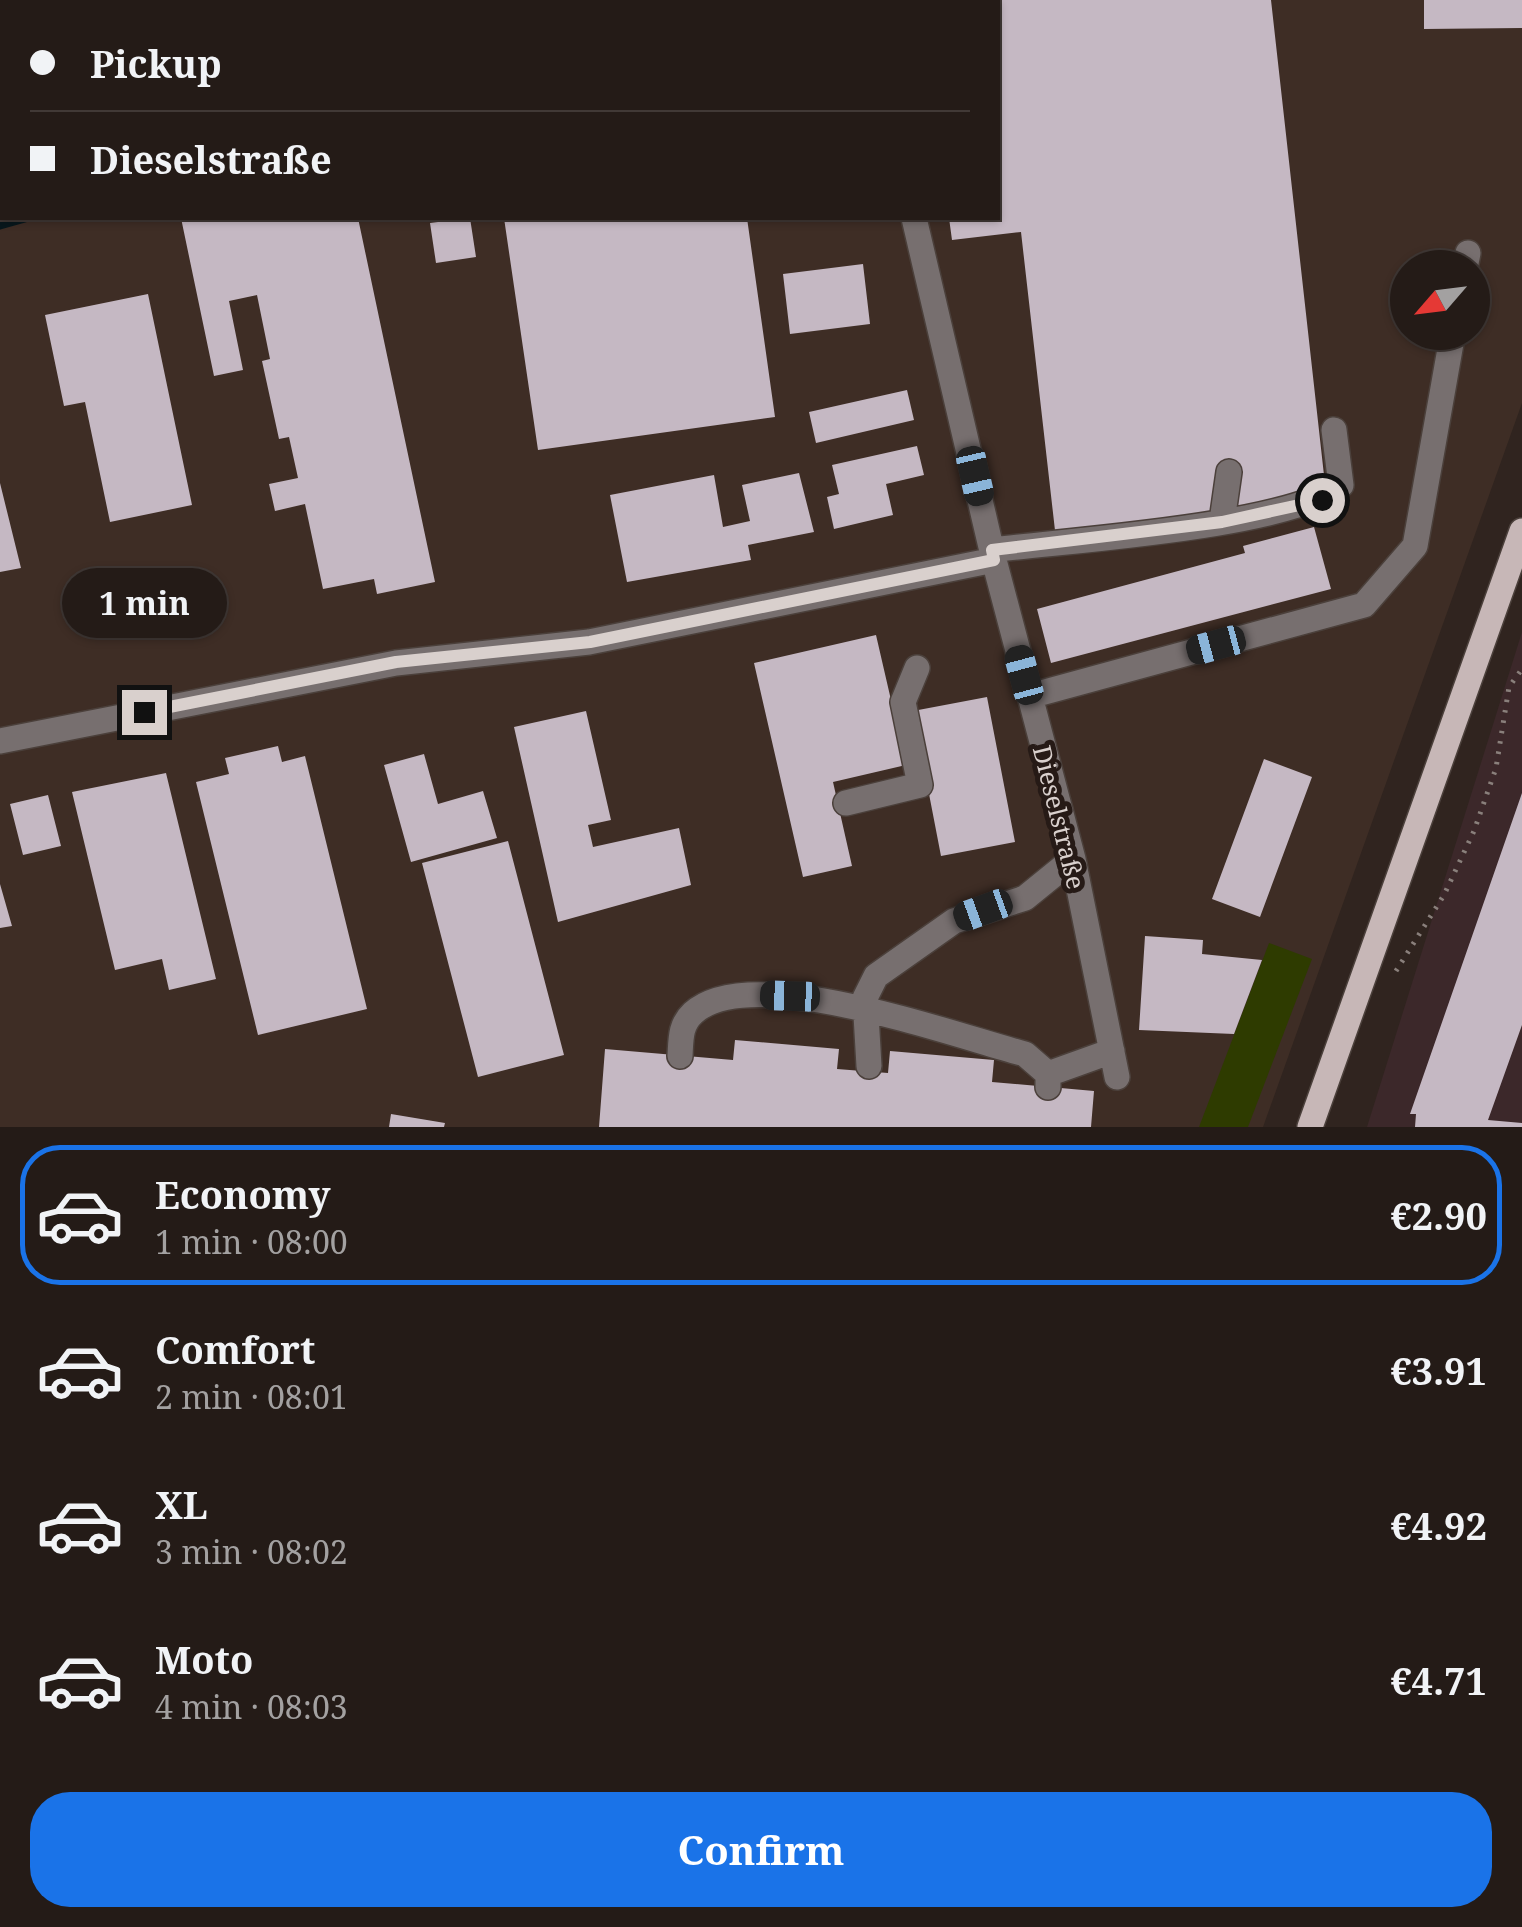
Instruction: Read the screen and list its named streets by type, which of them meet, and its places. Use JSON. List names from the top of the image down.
{
  "streets": {
    "street": ["Dieselstraße"]
  },
  "north": "bottom left",
  "page": {
    "banner": ["Pickup", "Dieselstraße"],
    "bubble": "1 min",
    "list": [
      {
        "name": "Economy",
        "note": "1 min · 08:00",
        "value": "€2.90"
      },
      {
        "name": "Comfort",
        "note": "2 min · 08:01",
        "value": "€3.91"
      },
      {
        "name": "XL",
        "note": "3 min · 08:02",
        "value": "€4.92"
      },
      {
        "name": "Moto",
        "note": "4 min · 08:03",
        "value": "€4.71"
      }
    ],
    "buttons": "Confirm"
  }
}
